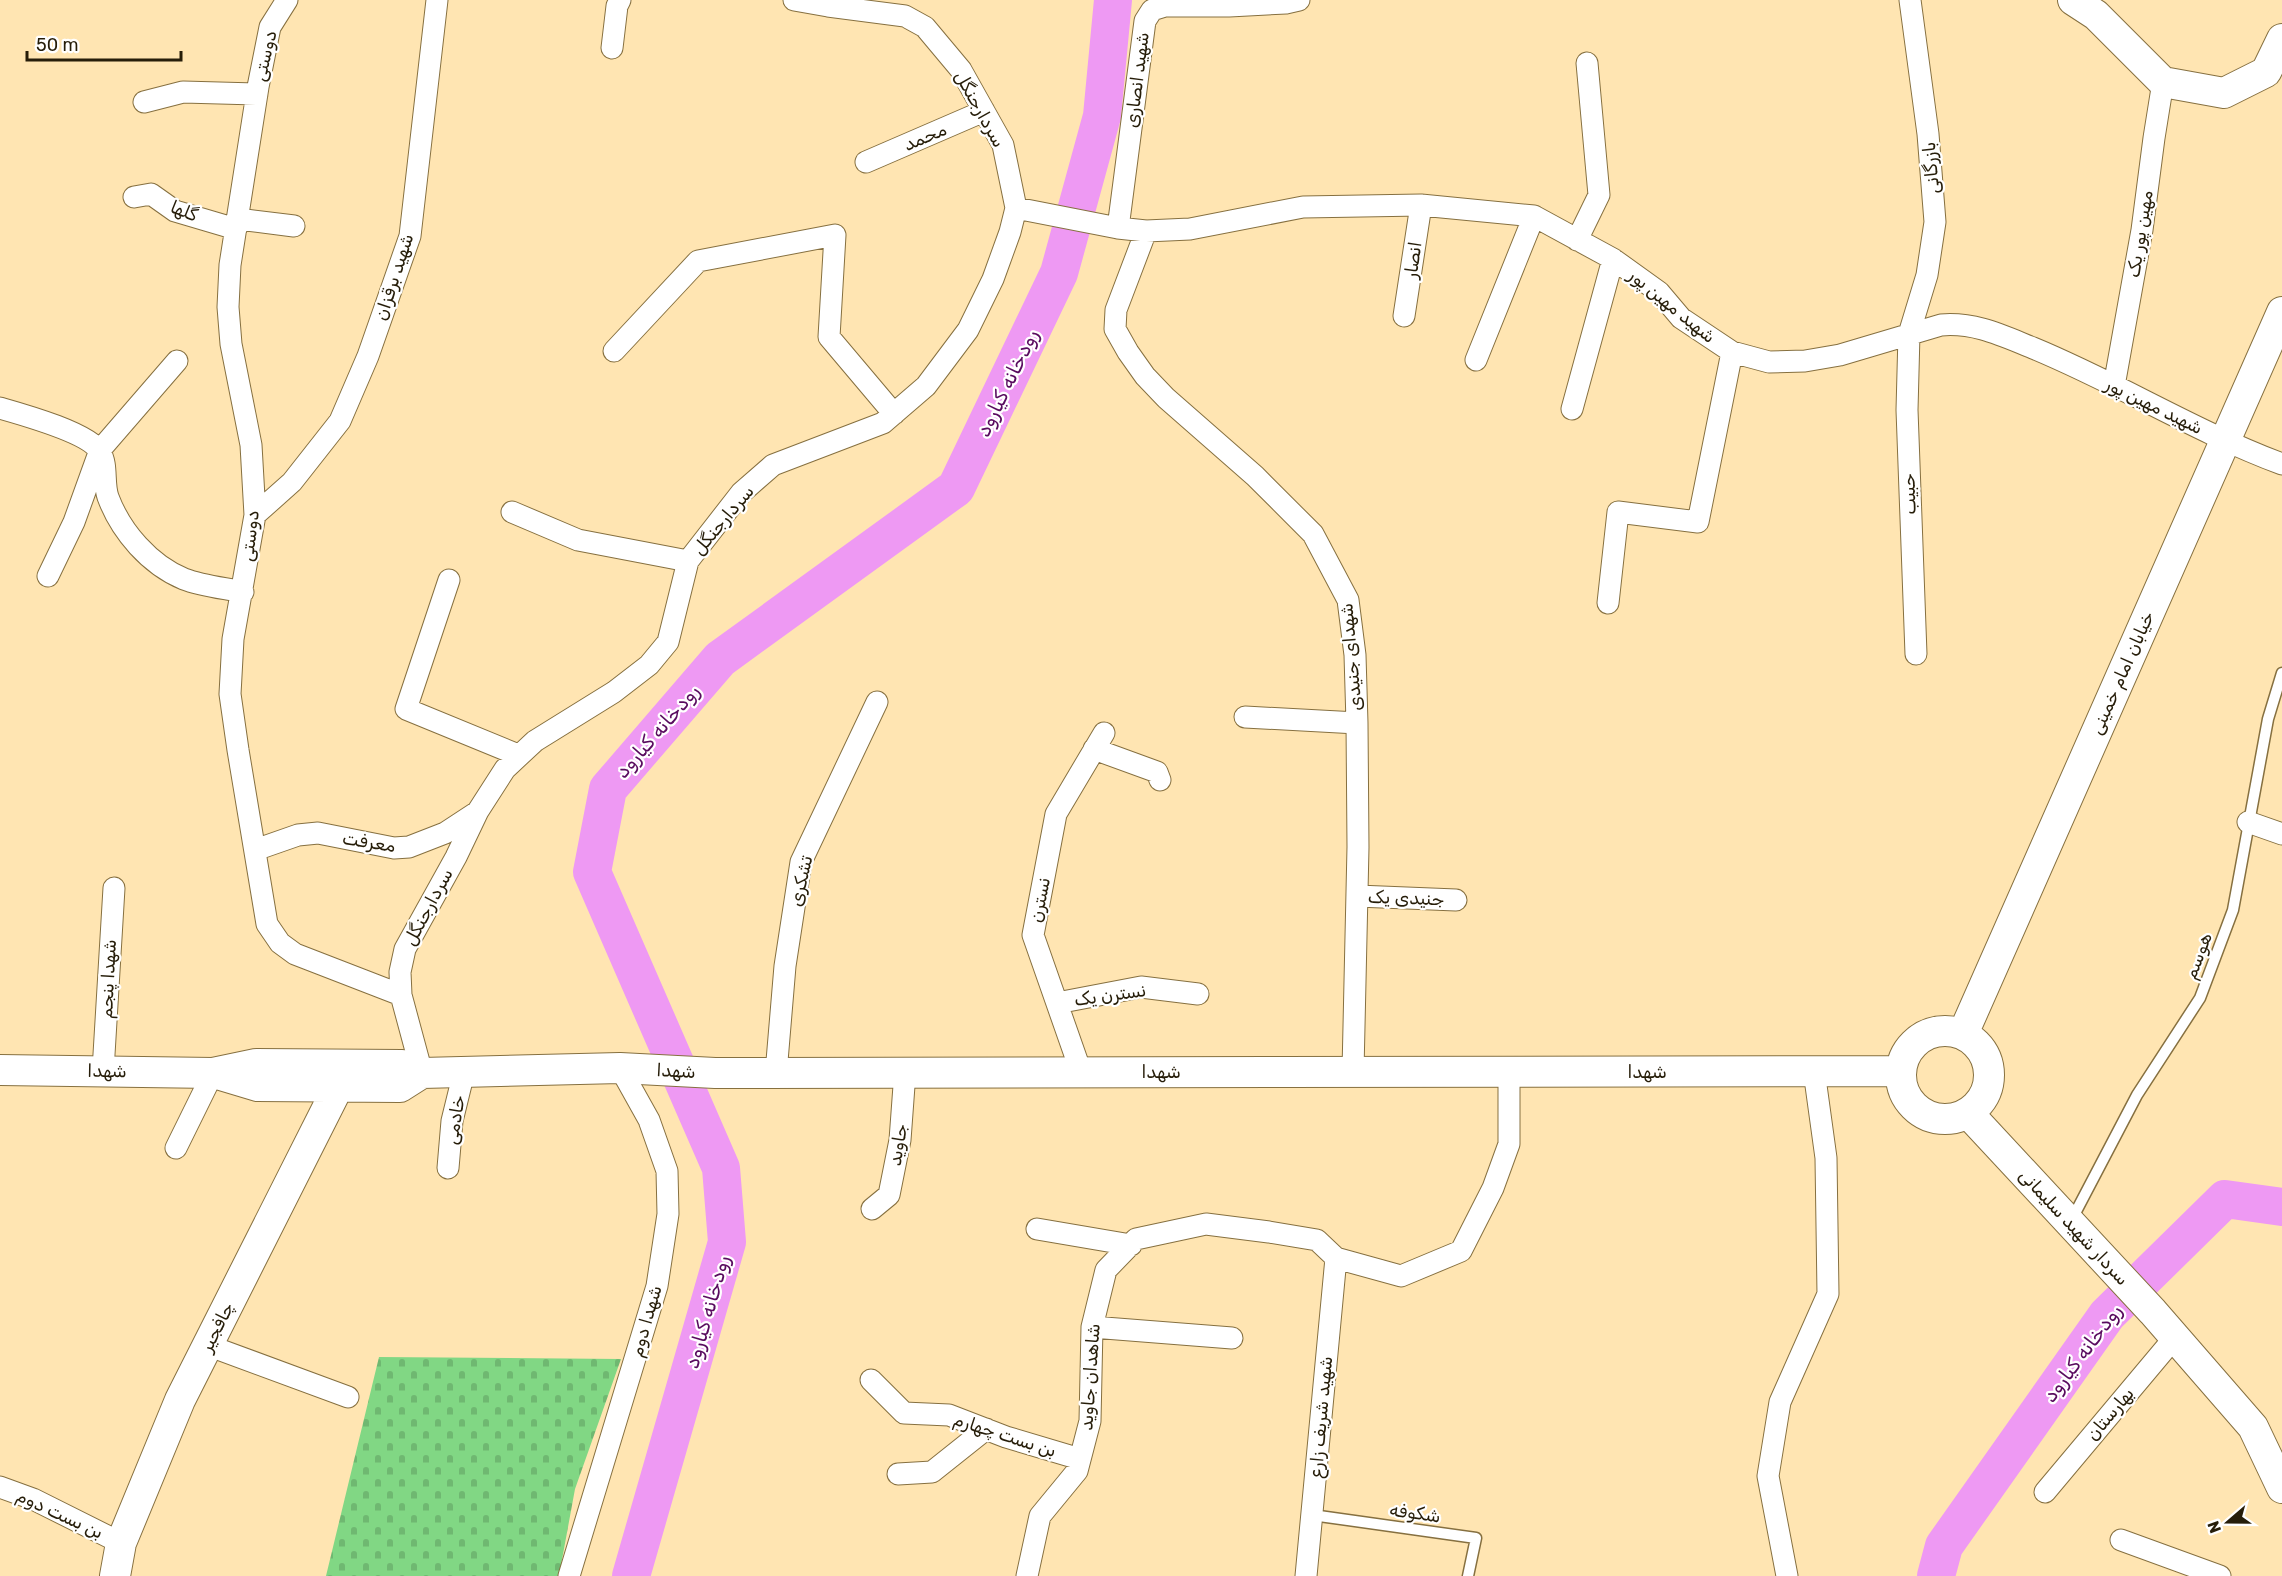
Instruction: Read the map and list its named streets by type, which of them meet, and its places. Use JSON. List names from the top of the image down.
{
  "streets": {
    "main road": [
      "خیابان امام خمینی",
      "شهدا",
      "سردار شهید سلیمانی",
      "چافجیر"
    ],
    "street": [
      "دوستی",
      "شهید انصاری",
      "سردارجنگل",
      "محمد",
      "بازرگانی",
      "گلها",
      "مهین پور یک",
      "انصار",
      "شهید برقزان",
      "شهید مهین پور",
      "حبیب",
      "شهدای جنیدی",
      "معرفت",
      "تشکری",
      "جنیدی یک",
      "نسترن",
      "شهدا پنجم",
      "نسترن یک",
      "خادمی",
      "جاوید",
      "شهدا دوم",
      "شاهدان جاوید",
      "بهارستان",
      "شهید شریف زارع",
      "بن بست چهارم",
      "بن بست دوم"
    ],
    "lane": ["هوسم", "شکوفه"]
  },
  "crossings": [
    ["دوستی", "سردارجنگل"],
    ["دوستی", "گلها"],
    ["دوستی", "شهید برقزان"],
    ["دوستی", "معرفت"],
    ["شهید انصاری", "شهید مهین پور"],
    ["سردارجنگل", "محمد"],
    ["سردارجنگل", "شهید مهین پور"],
    ["سردارجنگل", "معرفت"],
    ["سردارجنگل", "شهدا"],
    ["بازرگانی", "شهید مهین پور"],
    ["بازرگانی", "حبیب"],
    ["مهین پور یک", "شهید مهین پور"],
    ["انصار", "شهید مهین پور"],
    ["شهید مهین پور", "حبیب"],
    ["شهید مهین پور", "شهدای جنیدی"],
    ["شهید مهین پور", "خیابان امام خمینی"],
    ["شهدای جنیدی", "جنیدی یک"],
    ["شهدای جنیدی", "شهدا"],
    ["خیابان امام خمینی", "شهدا"],
    ["خیابان امام خمینی", "سردار شهید سلیمانی"],
    ["تشکری", "شهدا"],
    ["نسترن", "نسترن یک"],
    ["نسترن", "شهدا"],
    ["هوسم", "سردار شهید سلیمانی"],
    ["شهدا پنجم", "شهدا"],
    ["شهدا", "خادمی"],
    ["شهدا", "جاوید"],
    ["شهدا", "سردار شهید سلیمانی"],
    ["شهدا", "شهدا دوم"],
    ["شهدا", "چافجیر"],
    ["شهدا", "شاهدان جاوید"],
    ["سردار شهید سلیمانی", "بهارستان"],
    ["چافجیر", "بن بست دوم"],
    ["شاهدان جاوید", "شهید شریف زارع"],
    ["شاهدان جاوید", "بن بست چهارم"],
    ["شهید شریف زارع", "شکوفه"]
  ],
  "water": ["رودخانه کیارود"],
  "scale_bar": "50 m",
  "north": "left"
}
